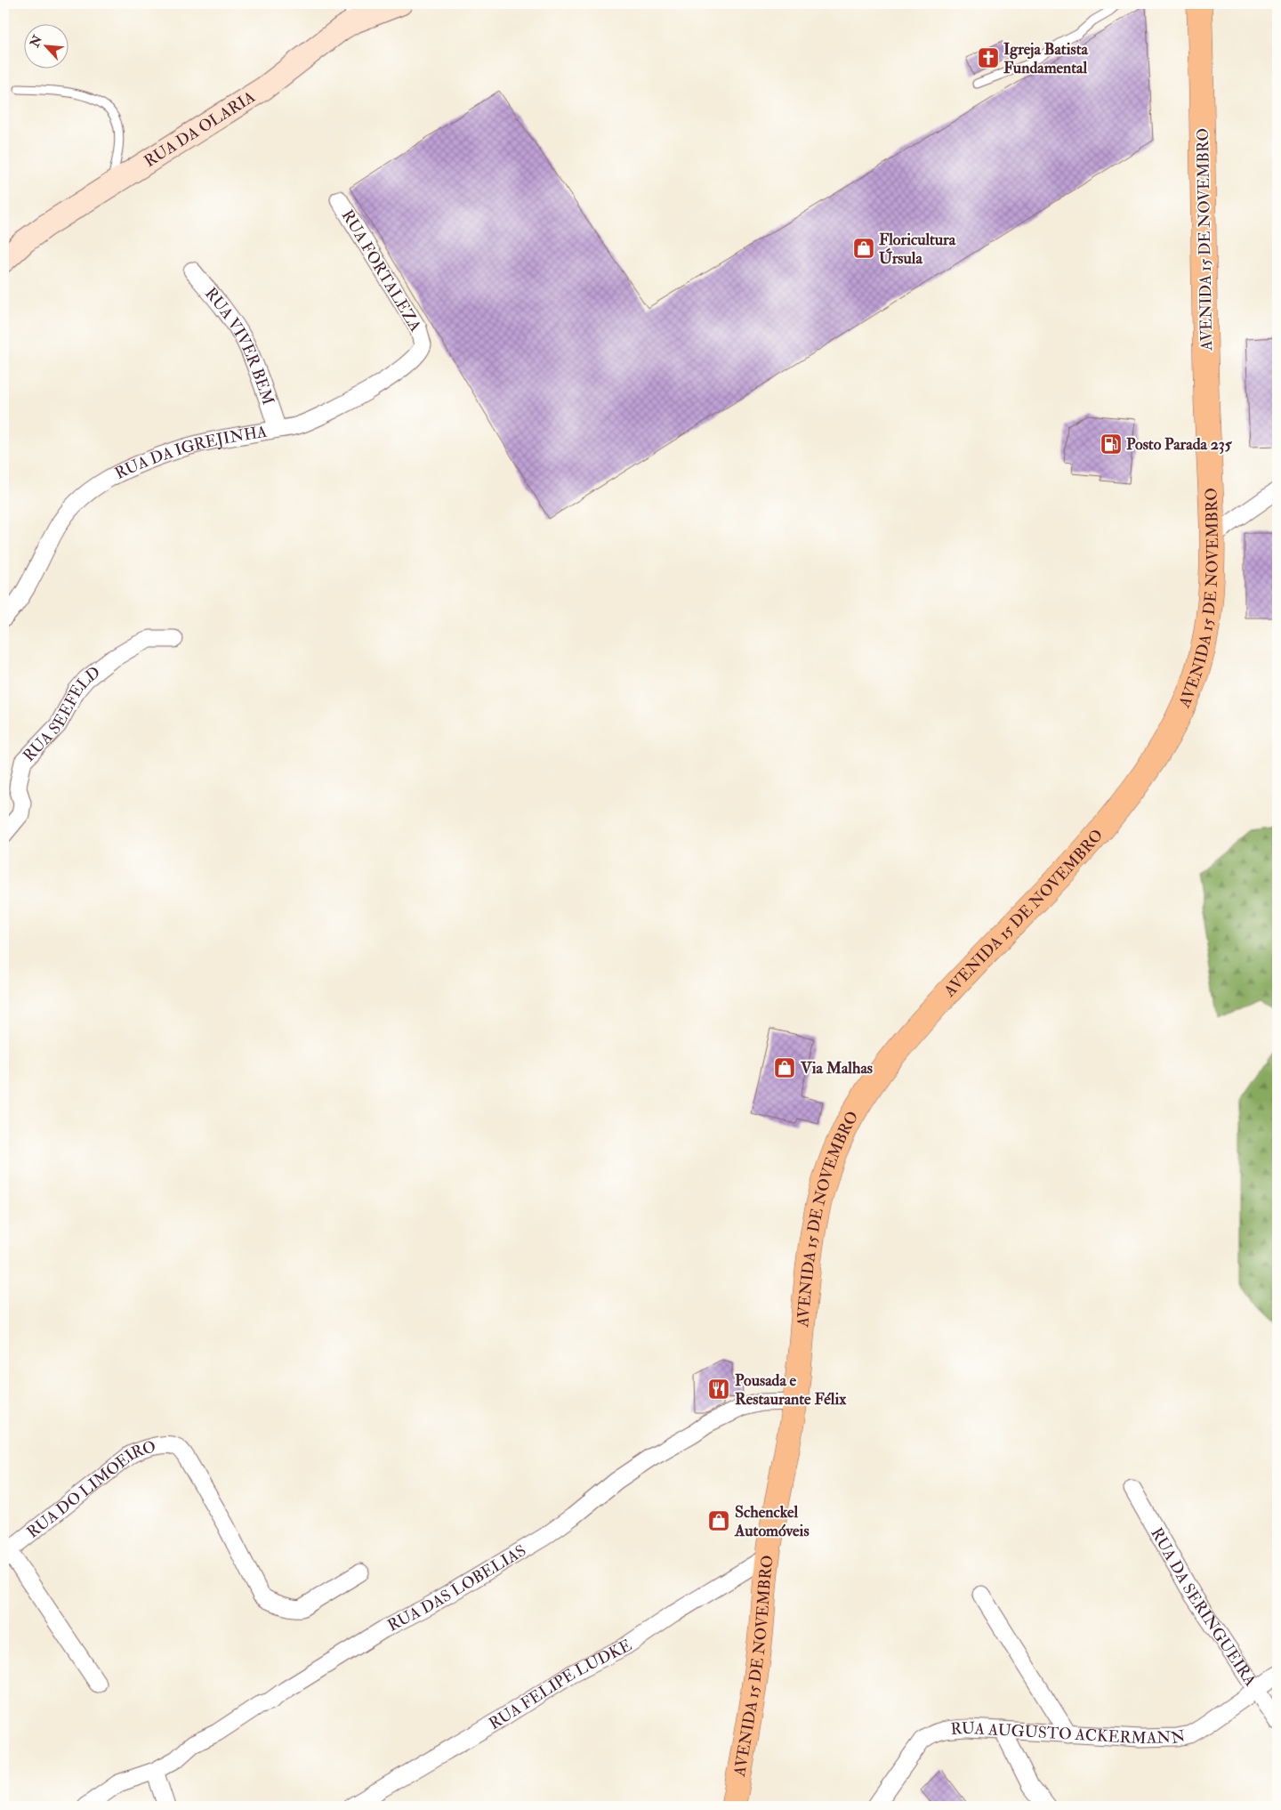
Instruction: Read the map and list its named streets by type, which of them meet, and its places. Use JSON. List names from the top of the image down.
{
  "streets": {
    "main road": ["AVENIDA 15 DE NOVEMBRO"],
    "street": [
      "RUA DA OLARIA",
      "RUA FORTALEZA",
      "RUA VIVER BEM",
      "RUA DA IGREJINHA",
      "RUA SEEFELD",
      "RUA DO LIMOEIRO",
      "RUA DAS LOBELIAS",
      "RUA DA SERINGUEIRA",
      "RUA FELIPE LUDKE",
      "RUA AUGUSTO ACKERMANN"
    ]
  },
  "crossings": [
    ["AVENIDA 15 DE NOVEMBRO", "RUA DAS LOBELIAS"],
    ["AVENIDA 15 DE NOVEMBRO", "RUA FELIPE LUDKE"],
    ["RUA FORTALEZA", "RUA DA IGREJINHA"],
    ["RUA VIVER BEM", "RUA DA IGREJINHA"],
    ["RUA DA SERINGUEIRA", "RUA AUGUSTO ACKERMANN"]
  ],
  "places": {
    "church": ["Igreja Batista Fundamental"],
    "shop": ["Floricultura Úrsula", "Via Malhas", "Schenckel Automóveis"],
    "fuel station": ["Posto Parada 235"],
    "restaurant": ["Pousada e Restaurante Félix"]
  },
  "north": "top left"
}
